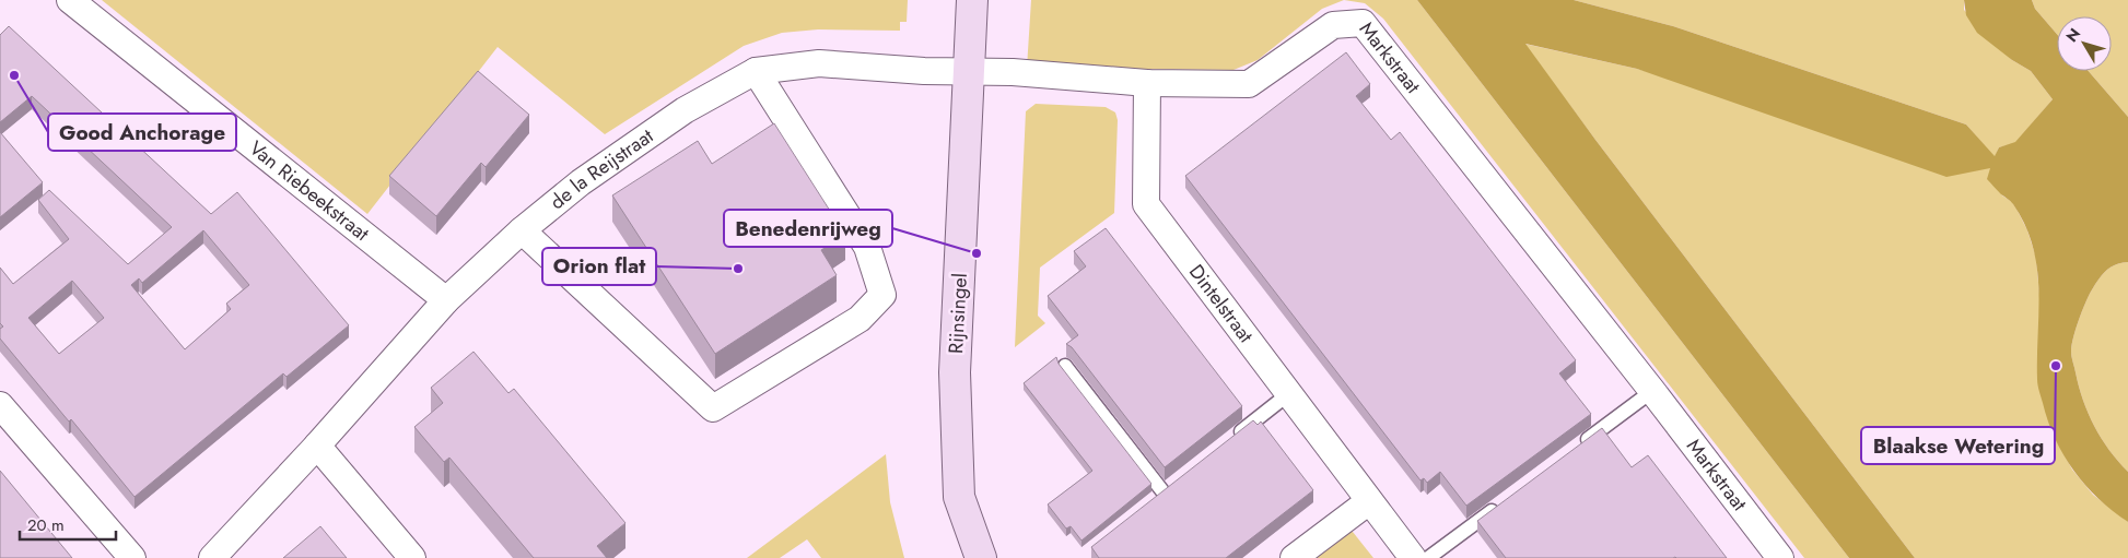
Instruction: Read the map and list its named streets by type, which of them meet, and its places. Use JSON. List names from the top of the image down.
{
  "streets": {
    "street": [
      "Markstraat",
      "de la Reijstraat",
      "Van Riebeekstraat",
      "Dintelstraat",
      "Rijnsingel"
    ]
  },
  "crossings": [
    ["Markstraat", "de la Reijstraat"],
    ["Markstraat", "Dintelstraat"],
    ["Markstraat", "Rijnsingel"],
    ["de la Reijstraat", "Van Riebeekstraat"],
    ["de la Reijstraat", "Rijnsingel"]
  ],
  "places": [
    "Good Anchorage",
    "Benedenrijweg",
    "Orion flat",
    "Blaakse Wetering"
  ],
  "scale_bar": "20 m",
  "north": "top left"
}
